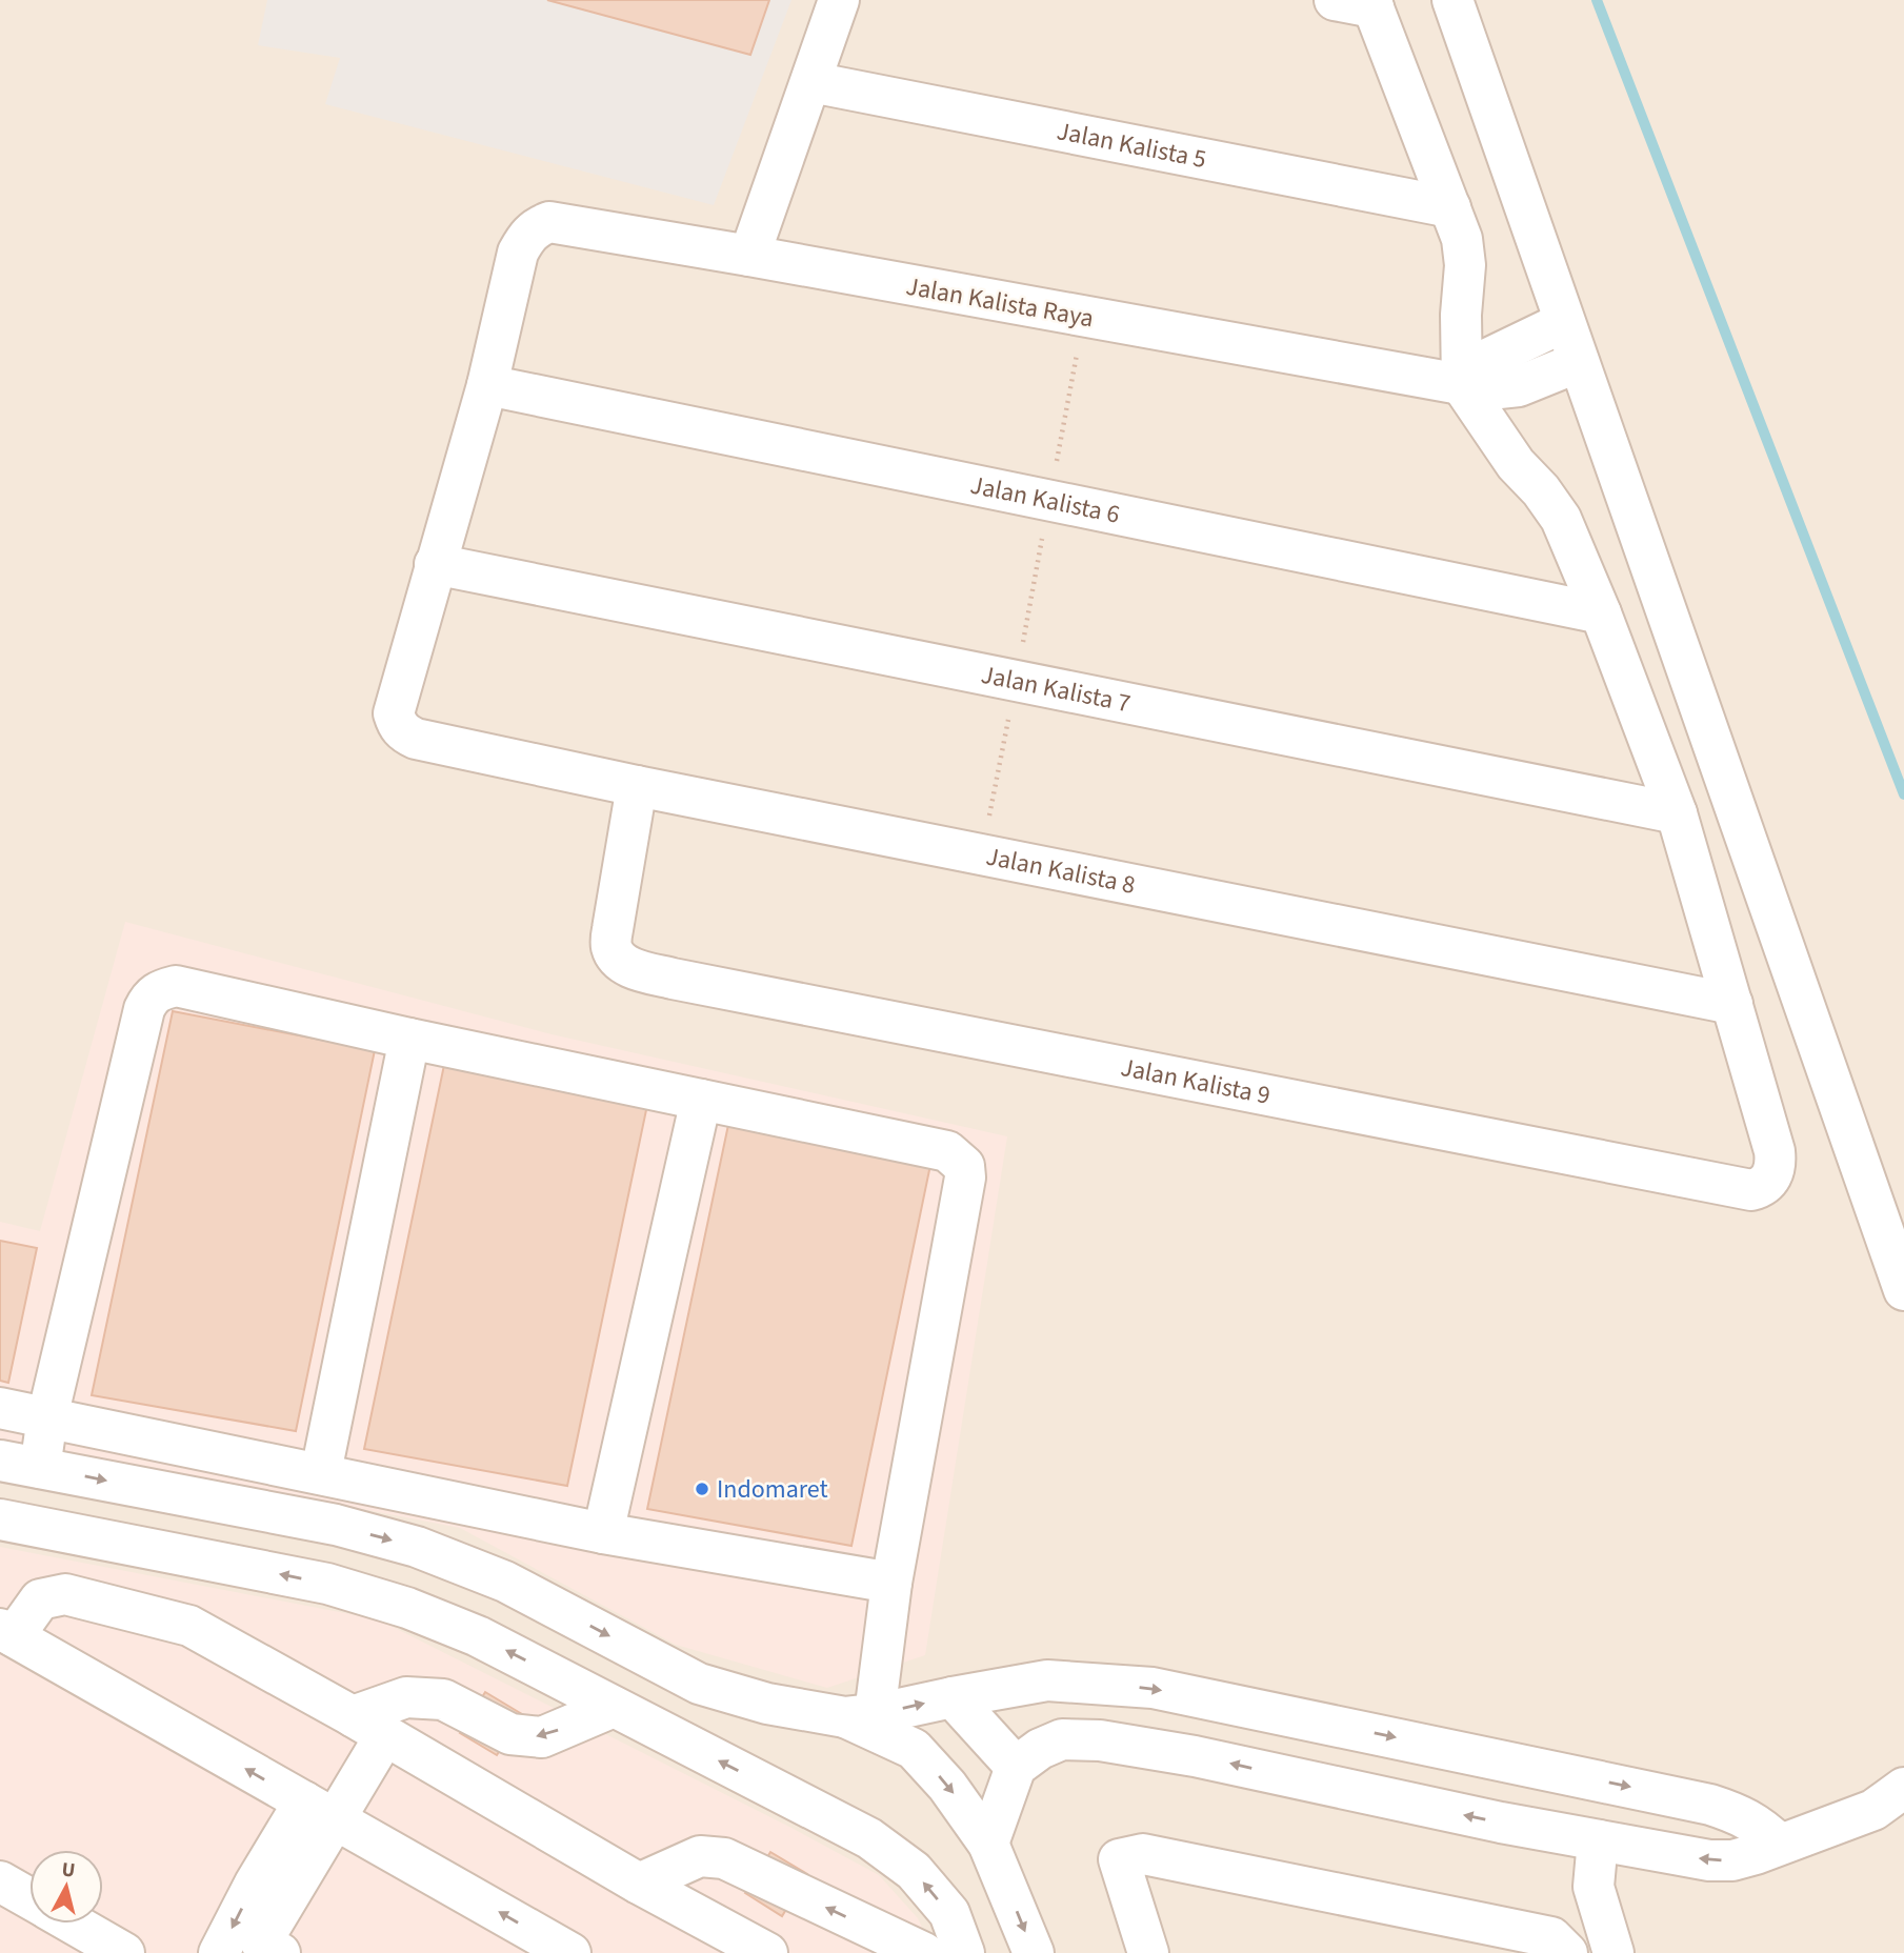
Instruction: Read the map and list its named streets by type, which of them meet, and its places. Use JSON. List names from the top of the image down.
{
  "streets": {
    "street": [
      "Jalan Kalista 5",
      "Jalan Kalista Raya",
      "Jalan Kalista 6",
      "Jalan Kalista 7",
      "Jalan Kalista 8",
      "Jalan Kalista 9"
    ]
  },
  "crossings": [
    ["Jalan Kalista Raya", "Jalan Kalista 6"],
    ["Jalan Kalista 7", "Jalan Kalista 8"],
    ["Jalan Kalista 8", "Jalan Kalista 9"]
  ],
  "places": ["Indomaret"],
  "north": "top"
}
